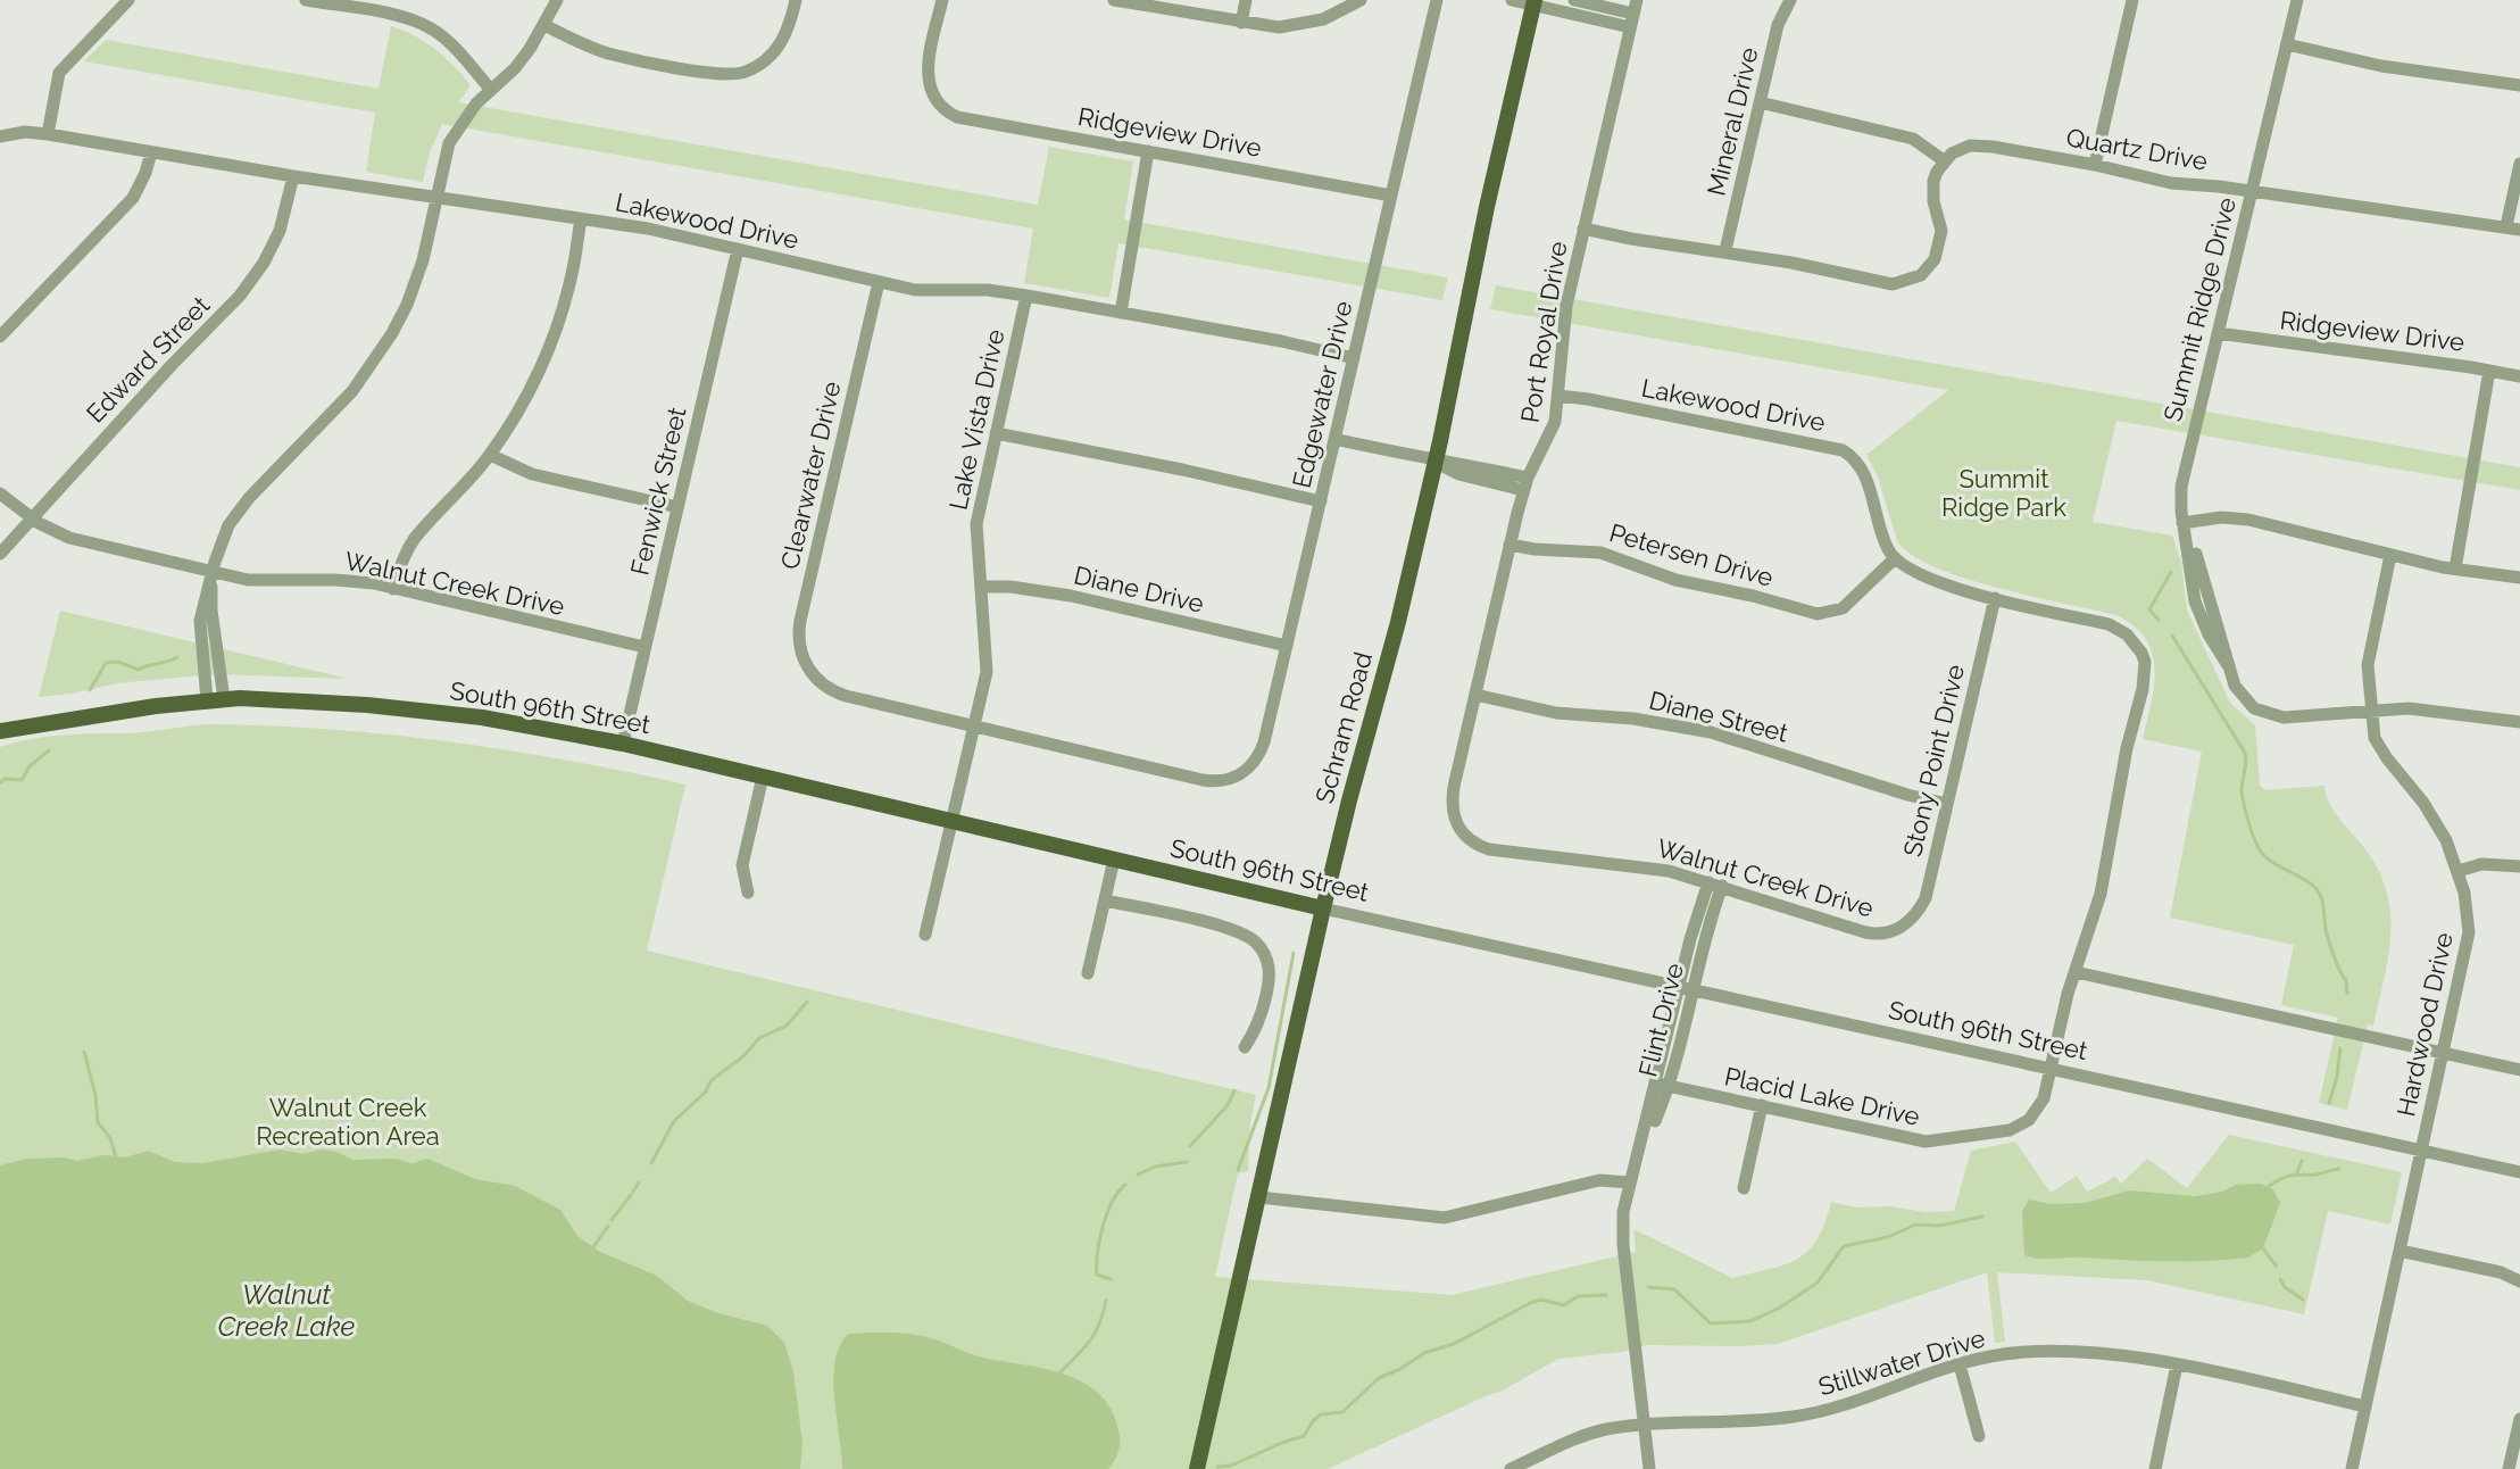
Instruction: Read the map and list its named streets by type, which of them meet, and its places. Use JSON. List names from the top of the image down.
{
  "streets": {
    "main road": ["South 96th Street", "Schram Road"],
    "street": [
      "Mineral Drive",
      "Ridgeview Drive",
      "Quartz Drive",
      "Lakewood Drive",
      "Summit Ridge Drive",
      "Port Royal Drive",
      "Edward Street",
      "Edgewater Drive",
      "Lake Vista Drive",
      "Clearwater Drive",
      "Fenwick Street",
      "Petersen Drive",
      "Walnut Creek Drive",
      "Diane Drive",
      "Diane Street",
      "Stony Point Drive",
      "Flint Drive",
      "Hardwood Drive",
      "Placid Lake Drive",
      "Stillwater Drive"
    ]
  },
  "crossings": [
    ["Ridgeview Drive", "Summit Ridge Drive"],
    ["Ridgeview Drive", "Edgewater Drive"],
    ["Quartz Drive", "Summit Ridge Drive"],
    ["Lakewood Drive", "Port Royal Drive"],
    ["Lakewood Drive", "Edward Street"],
    ["Lakewood Drive", "Edgewater Drive"],
    ["Lakewood Drive", "Lake Vista Drive"],
    ["Lakewood Drive", "Clearwater Drive"],
    ["Lakewood Drive", "Fenwick Street"],
    ["Lakewood Drive", "Petersen Drive"],
    ["Summit Ridge Drive", "Hardwood Drive"],
    ["Port Royal Drive", "Petersen Drive"],
    ["Port Royal Drive", "Walnut Creek Drive"],
    ["Port Royal Drive", "Diane Street"],
    ["Edward Street", "Walnut Creek Drive"],
    ["Edgewater Drive", "Lake Vista Drive"],
    ["Edgewater Drive", "Clearwater Drive"],
    ["Edgewater Drive", "Diane Drive"],
    ["Lake Vista Drive", "Clearwater Drive"],
    ["Lake Vista Drive", "Diane Drive"],
    ["Lake Vista Drive", "South 96th Street"],
    ["Fenwick Street", "Walnut Creek Drive"],
    ["Fenwick Street", "South 96th Street"],
    ["Walnut Creek Drive", "Stony Point Drive"],
    ["Walnut Creek Drive", "Flint Drive"],
    ["South 96th Street", "Schram Road"],
    ["South 96th Street", "Flint Drive"],
    ["South 96th Street", "Hardwood Drive"],
    ["South 96th Street", "Placid Lake Drive"],
    ["Diane Street", "Stony Point Drive"],
    ["Flint Drive", "Placid Lake Drive"],
    ["Flint Drive", "Stillwater Drive"],
    ["Hardwood Drive", "Stillwater Drive"]
  ],
  "water": ["Walnut Creek Lake"],
  "parks": ["Summit Ridge Park", "Walnut Creek Recreation Area"]
}
